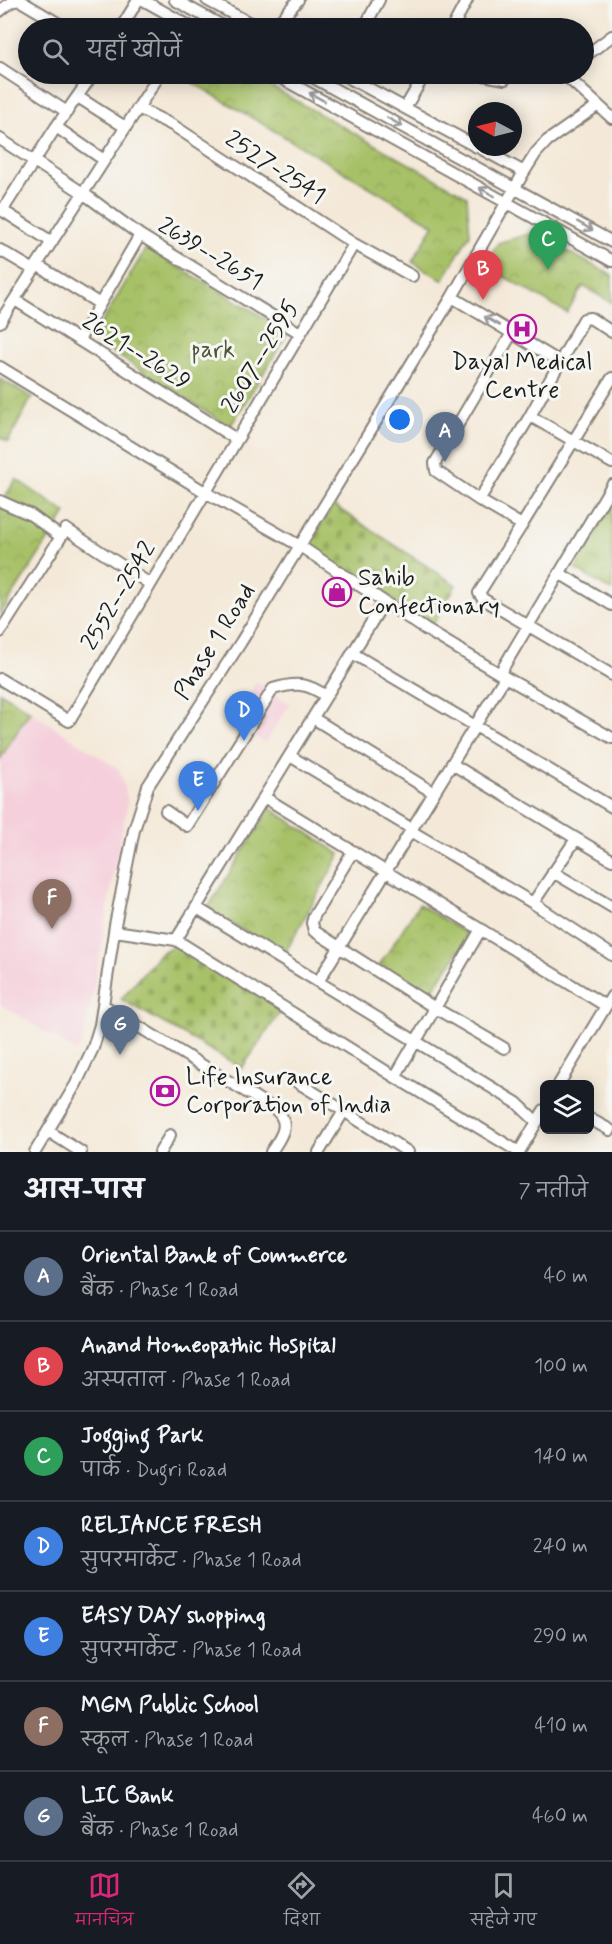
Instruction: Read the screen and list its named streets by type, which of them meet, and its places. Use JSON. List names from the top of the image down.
{
  "streets": {
    "street": [
      "2527-2541",
      "2639--2651",
      "2621--2629",
      "2607--2595",
      "2552--2542",
      "Phase 1 Road"
    ]
  },
  "crossings": [
    ["2527-2541", "2607--2595"],
    ["2639--2651", "2621--2629"],
    ["2639--2651", "2607--2595"],
    ["2621--2629", "2607--2595"],
    ["2607--2595", "2552--2542"]
  ],
  "parks": ["park"],
  "places": {
    "hospital": ["Dayal Medical Centre"],
    "shop": ["Sahib Confectionary"],
    "bank": ["Life Insurance Corporation of India"]
  },
  "north": "left",
  "page": {
    "search": "यहाँ खोजें",
    "pins": [
      "C",
      "B",
      "A",
      "D",
      "E",
      "F",
      "G"
    ],
    "heading": ["आस-पास", "7 नतीजे"],
    "list": [
      {
        "mark": "A",
        "name": "Oriental Bank of Commerce",
        "note": "बैंक · Phase 1 Road",
        "value": "40 m"
      },
      {
        "mark": "B",
        "name": "Anand Homeopathic Hospital",
        "note": "अस्पताल · Phase 1 Road",
        "value": "100 m"
      },
      {
        "mark": "C",
        "name": "Jogging Park",
        "note": "पार्क · Dugri Road",
        "value": "140 m"
      },
      {
        "mark": "D",
        "name": "RELIANCE FRESH",
        "note": "सुपरमार्केट · Phase 1 Road",
        "value": "240 m"
      },
      {
        "mark": "E",
        "name": "EASY DAY shopping",
        "note": "सुपरमार्केट · Phase 1 Road",
        "value": "290 m"
      },
      {
        "mark": "F",
        "name": "MGM Public School",
        "note": "स्कूल · Phase 1 Road",
        "value": "410 m"
      },
      {
        "mark": "G",
        "name": "LIC Bank",
        "note": "बैंक · Phase 1 Road",
        "value": "460 m"
      }
    ],
    "nav": ["मानचित्र", "दिशा", "सहेजे गए"]
  }
}
